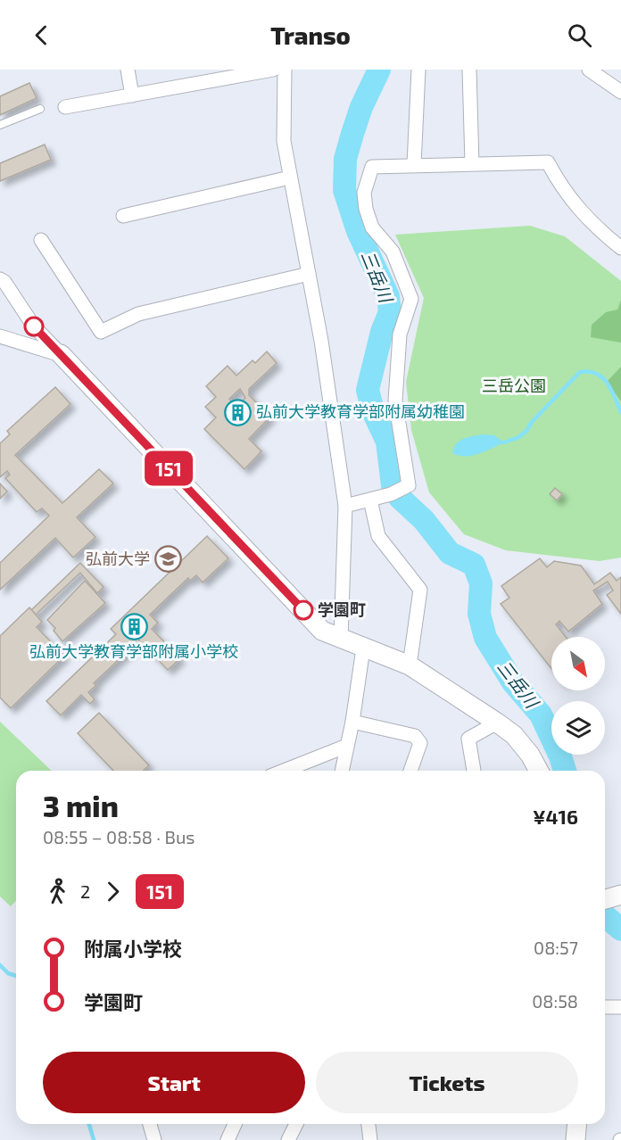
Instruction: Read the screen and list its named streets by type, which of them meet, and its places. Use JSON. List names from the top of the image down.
{
  "water": ["三岳川"],
  "parks": ["三岳公園"],
  "places": {
    "building": ["弘前大学教育学部附属幼稚園", "弘前大学教育学部附属小学校"],
    "school or university": ["弘前大学"],
    "other": ["学園町"]
  },
  "lines": ["bus line 151"],
  "north": "bottom right",
  "page": {
    "header": "Transo",
    "on_map": "151",
    "heading": ["3 min", "08:55 – 08:58 · Bus", "¥416"],
    "legs": ["2", "151"],
    "list": [
      {
        "name": "附属小学校",
        "value": "08:57"
      },
      {
        "name": "学園町",
        "value": "08:58"
      }
    ],
    "buttons": ["Start", "Tickets"]
  }
}
